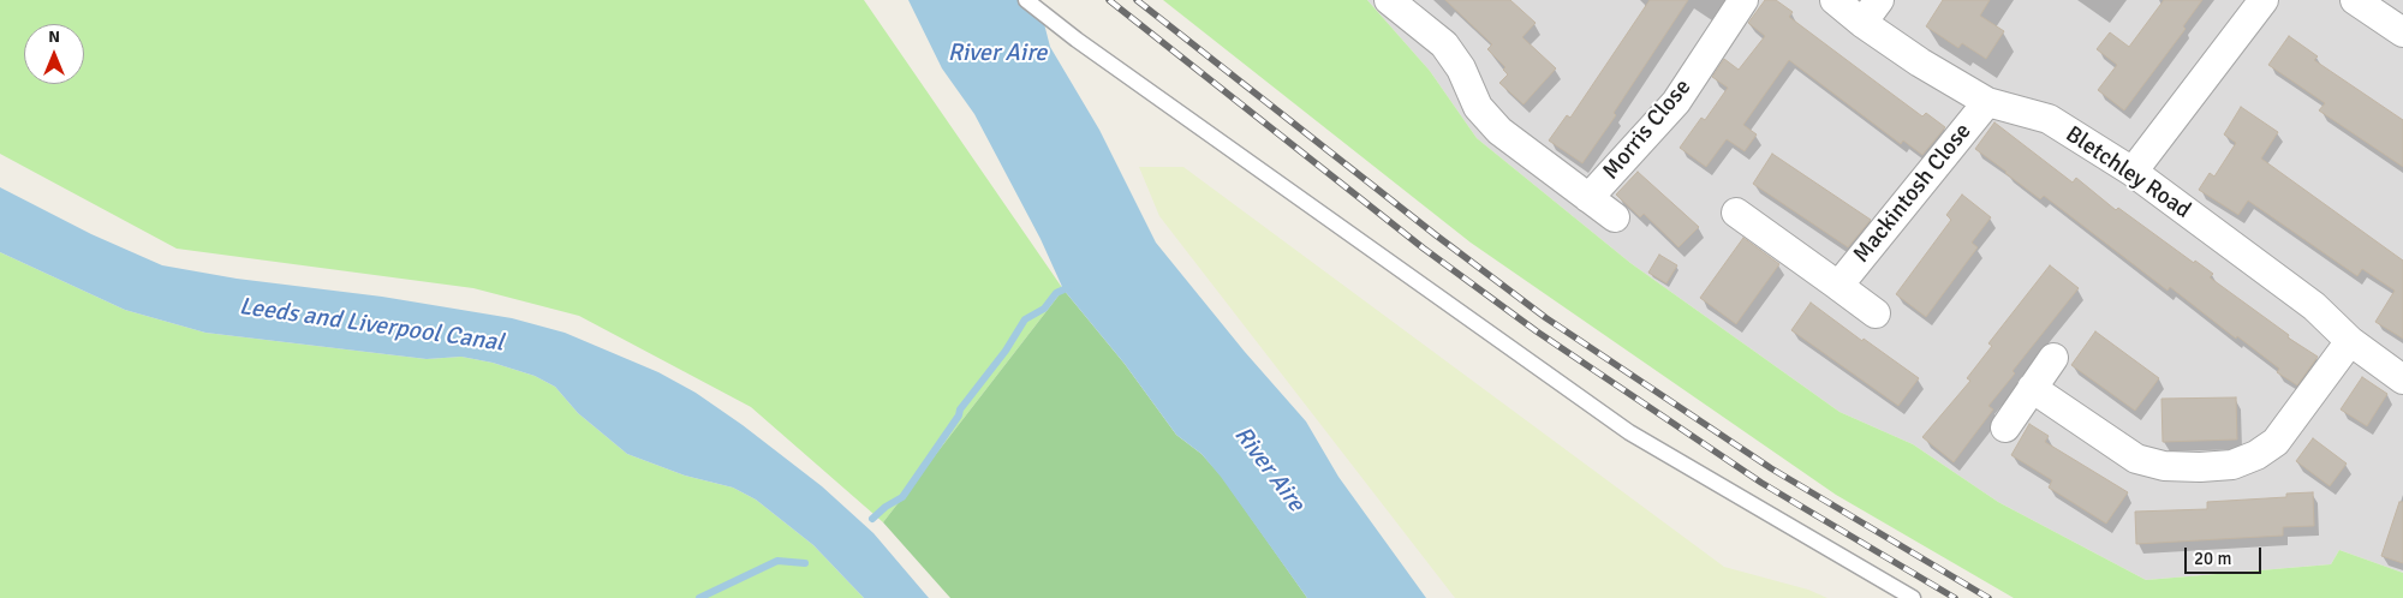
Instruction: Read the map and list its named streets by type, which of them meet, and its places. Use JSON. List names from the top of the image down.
{
  "streets": {
    "street": ["Morris Close", "Bletchley Road", "Mackintosh Close"]
  },
  "crossings": [
    ["Bletchley Road", "Mackintosh Close"]
  ],
  "water": ["River Aire", "Leeds and Liverpool Canal"],
  "scale_bar": "20 m",
  "north": "top"
}
